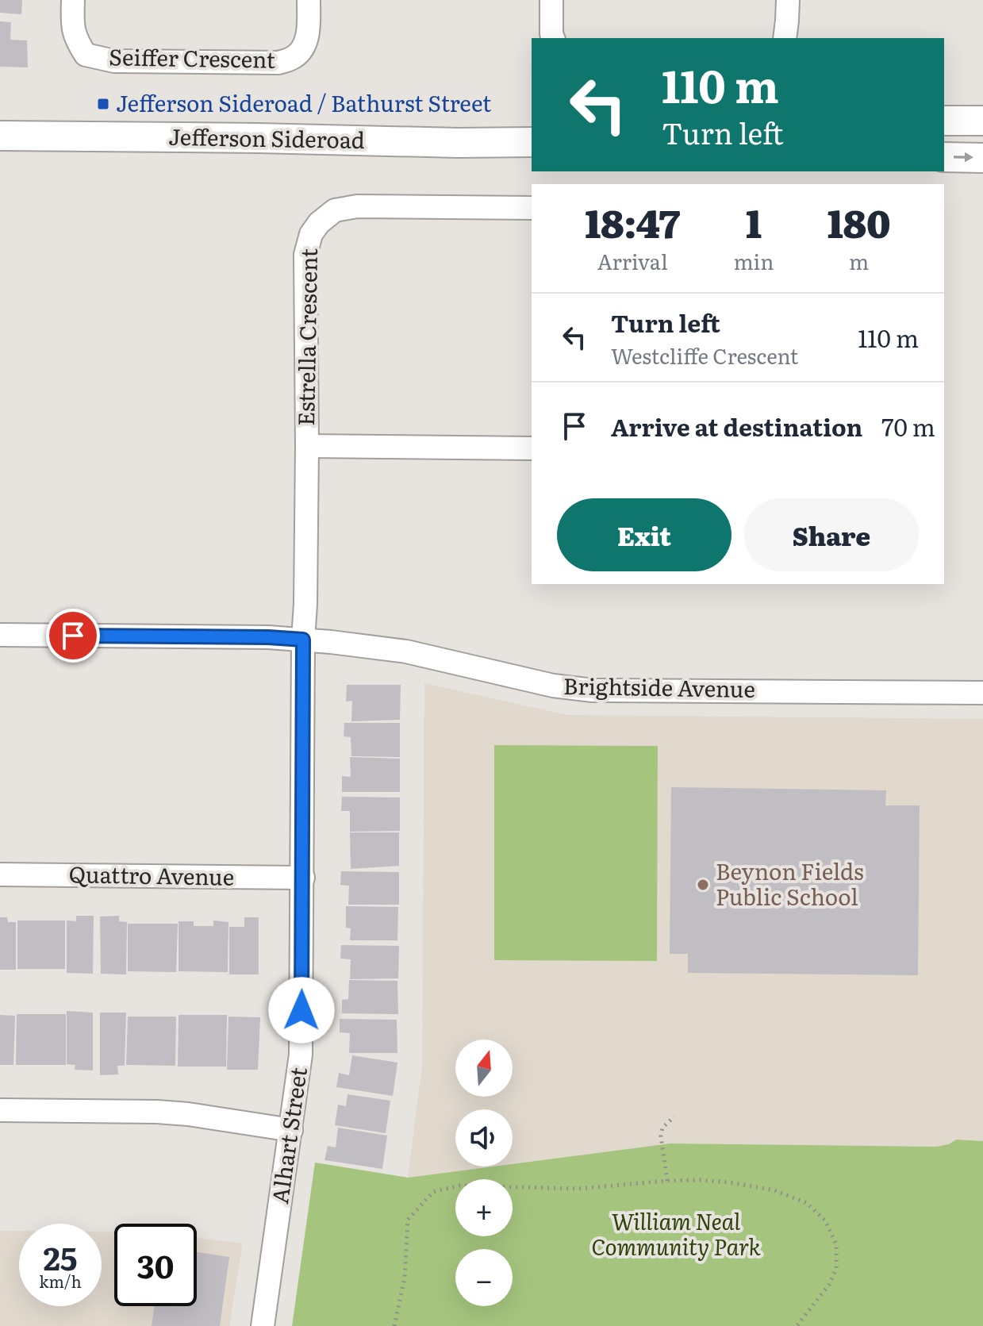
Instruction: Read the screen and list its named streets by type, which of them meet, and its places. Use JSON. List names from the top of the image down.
{
  "streets": {
    "street": [
      "Seiffer Crescent",
      "Jefferson Sideroad",
      "Estrella Crescent",
      "Brightside Avenue",
      "Quattro Avenue",
      "Alhart Street"
    ]
  },
  "crossings": [
    ["Estrella Crescent", "Brightside Avenue"],
    ["Estrella Crescent", "Alhart Street"],
    ["Brightside Avenue", "Alhart Street"],
    ["Quattro Avenue", "Alhart Street"]
  ],
  "parks": ["William Neal Community Park"],
  "places": {
    "transit": ["Jefferson Sideroad / Bathurst Street"],
    "other": ["Beynon Fields Public School"]
  },
  "north": "top",
  "page": {
    "turn": ["110 m", "Turn left"],
    "eta": [
      "18:47",
      "Arrival",
      "1",
      "min",
      "180",
      "m"
    ],
    "list": [
      {
        "name": "Turn left",
        "note": "Westcliffe Crescent",
        "value": "110 m"
      },
      {
        "name": "Arrive at destination",
        "value": "70 m"
      }
    ],
    "buttons": ["Exit", "Share"],
    "map_buttons": ["+", "−"],
    "speed": "25 km/h",
    "limit": "30"
  }
}
